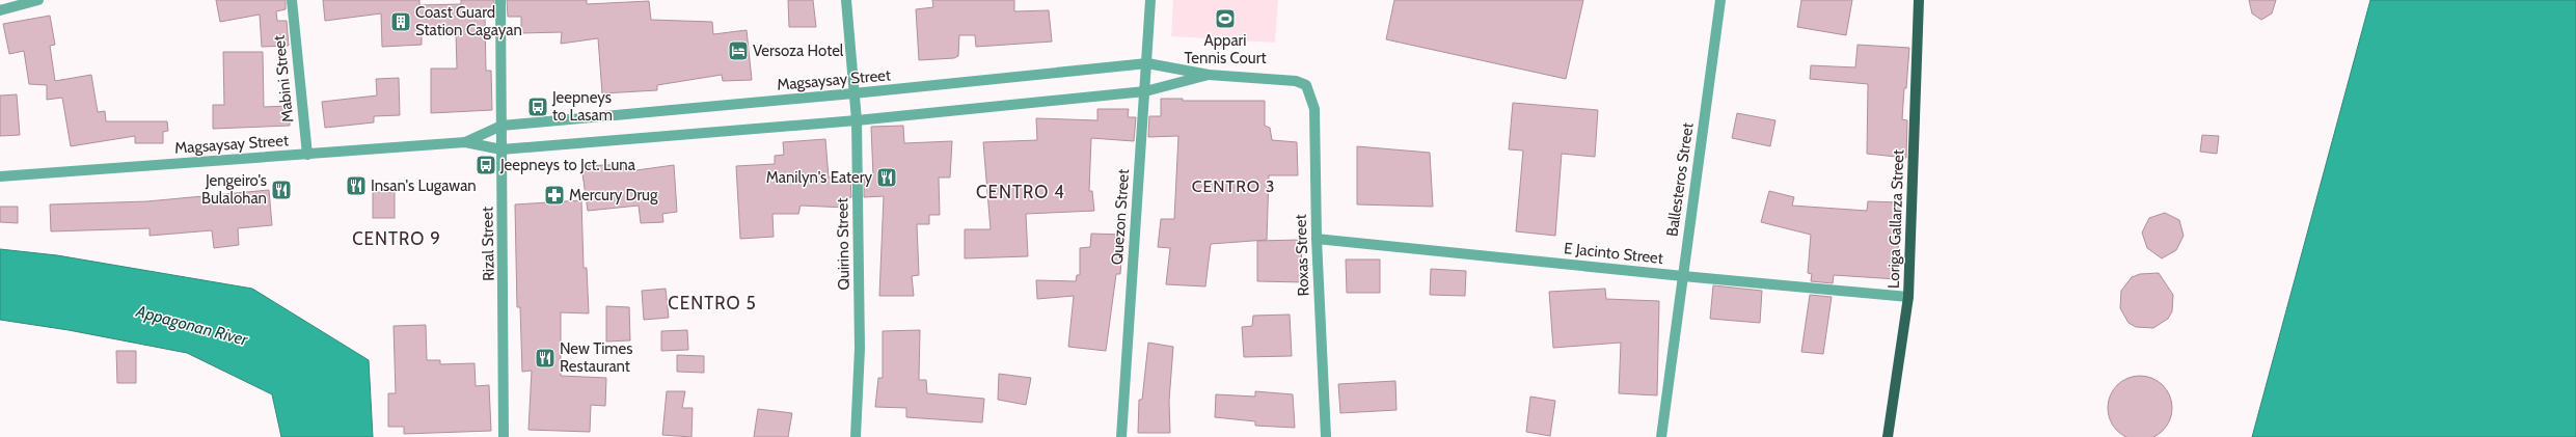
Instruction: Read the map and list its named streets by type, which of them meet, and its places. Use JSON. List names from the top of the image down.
{
  "streets": {
    "main road": ["Loriga Gallarza Street"],
    "street": [
      "Mabini Street",
      "Magsaysay Street",
      "Ballesteros Street",
      "Quezon Street",
      "Rizal Street",
      "Quirino Street",
      "E Jacinto Street",
      "Roxas Street"
    ]
  },
  "crossings": [
    ["Mabini Street", "Magsaysay Street"],
    ["Magsaysay Street", "Quezon Street"],
    ["Magsaysay Street", "Rizal Street"],
    ["Magsaysay Street", "Quirino Street"],
    ["Magsaysay Street", "Roxas Street"],
    ["Ballesteros Street", "E Jacinto Street"],
    ["Loriga Gallarza Street", "E Jacinto Street"],
    ["E Jacinto Street", "Roxas Street"]
  ],
  "districts": [
    "CENTRO 3",
    "CENTRO 4",
    "CENTRO 9",
    "CENTRO 5"
  ],
  "water": ["Appagonan River"],
  "places": {
    "sports": ["Appari Tennis Court"],
    "building": ["Coast Guard Station Cagayan"],
    "hotel": ["Versoza Hotel"],
    "bus stop": ["Jeepneys to Lasam", "Jeepneys to Jct. Luna"],
    "restaurant": [
      "Manilyn's Eatery",
      "Insan's Lugawan",
      "Jengeiro's Bulalohan",
      "New Times Restaurant"
    ],
    "pharmacy": ["Mercury Drug"]
  }
}
